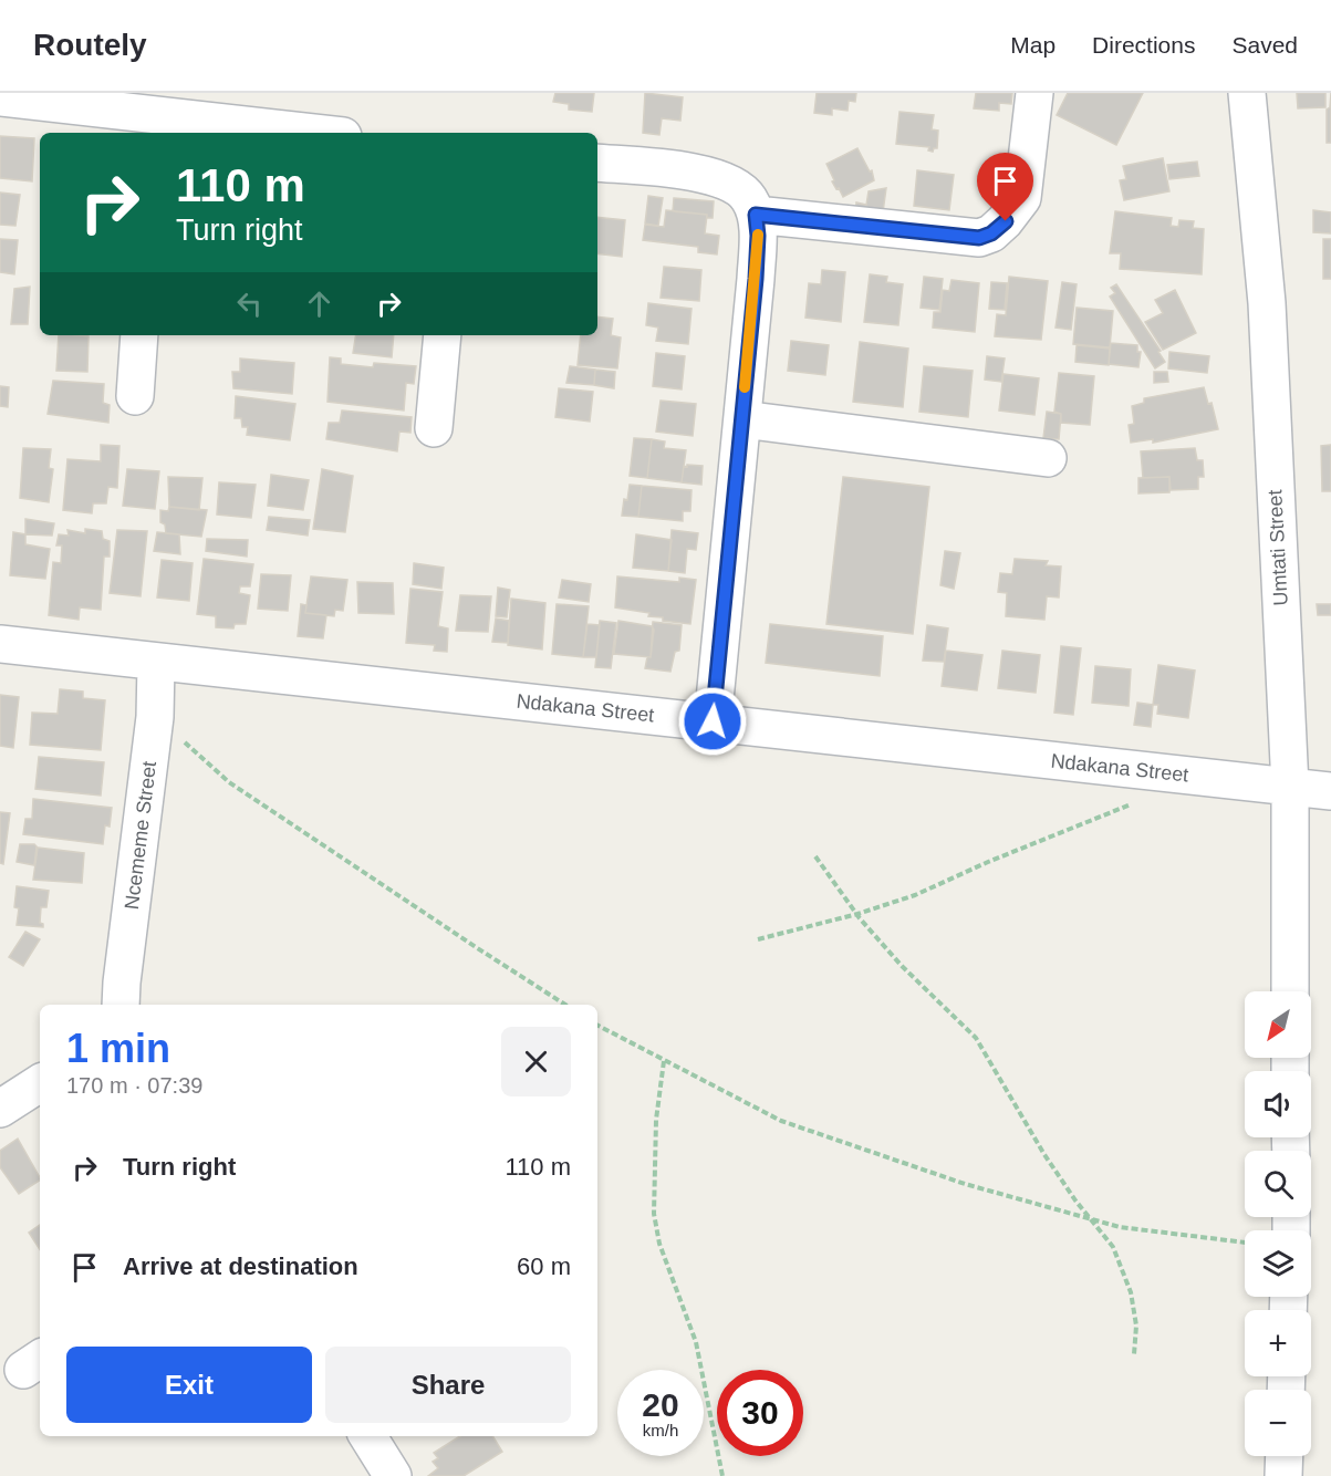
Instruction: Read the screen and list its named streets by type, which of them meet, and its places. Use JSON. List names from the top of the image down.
{
  "streets": {
    "street": ["Umtati Street", "Ndakana Street", "Ncememe Street"]
  },
  "crossings": [
    ["Umtati Street", "Ndakana Street"],
    ["Ndakana Street", "Ncememe Street"]
  ],
  "north": "bottom left",
  "page": {
    "header": "Routely",
    "nav": ["Map", "Directions", "Saved"],
    "turn": ["110 m", "Turn right"],
    "map_buttons": ["+", "−"],
    "heading": ["1 min", "170 m · 07:39"],
    "list": [
      {
        "name": "Turn right",
        "value": "110 m"
      },
      {
        "name": "Arrive at destination",
        "value": "60 m"
      }
    ],
    "buttons": ["Exit", "Share"],
    "speed": "20 km/h",
    "limit": "30"
  }
}
